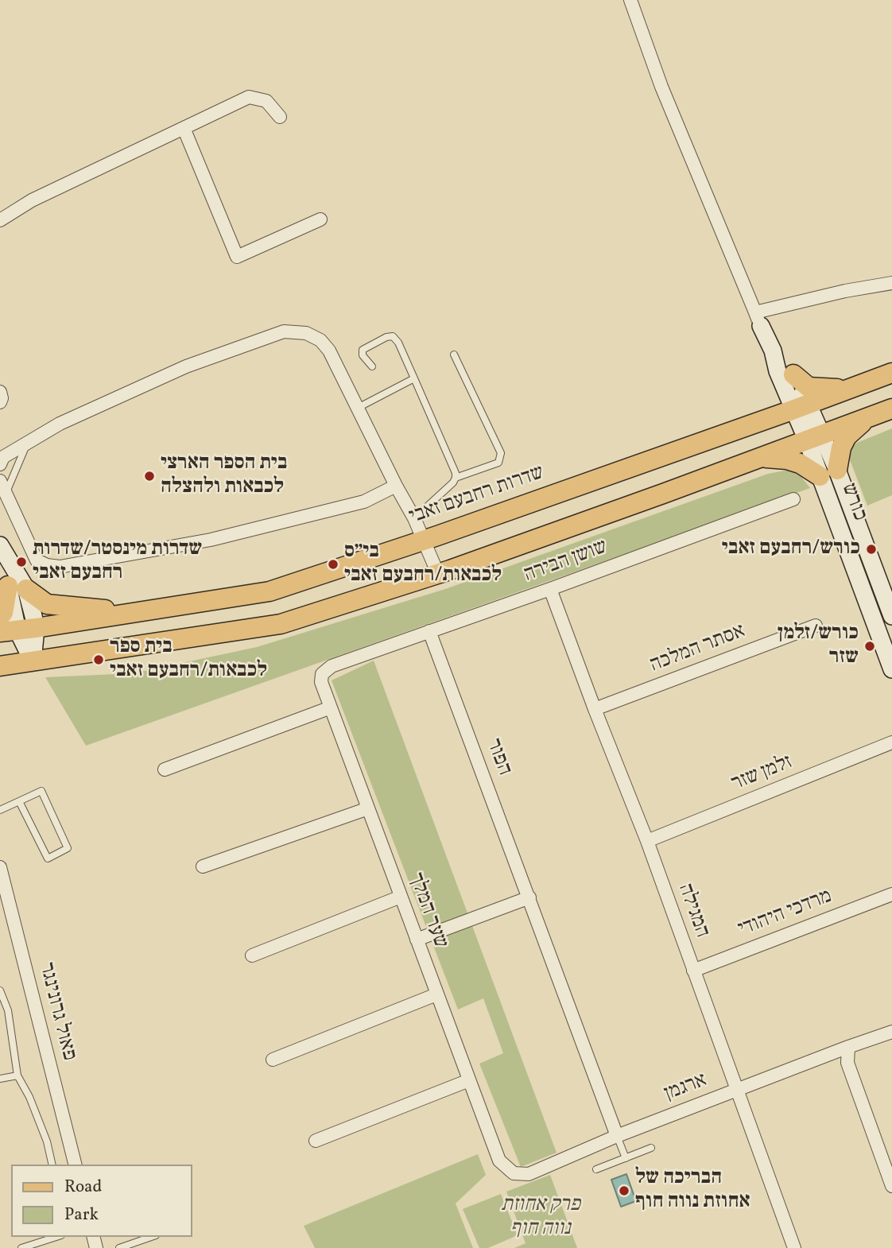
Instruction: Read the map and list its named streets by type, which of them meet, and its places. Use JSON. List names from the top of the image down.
{
  "streets": {
    "main road": ["שדרות רחבעם זאבי"],
    "street": [
      "כורש",
      "שושן הבירה",
      "אסתר המלכה",
      "הפור",
      "זלמן שזר",
      "שער המלך",
      "המגילה",
      "מרדכי היהודי",
      "פאול גרונינגר",
      "ארגמן"
    ]
  },
  "crossings": [
    ["שדרות רחבעם זאבי", "כורש"],
    ["שושן הבירה", "הפור"],
    ["שושן הבירה", "שער המלך"],
    ["שושן הבירה", "המגילה"],
    ["אסתר המלכה", "המגילה"],
    ["הפור", "ארגמן"],
    ["זלמן שזר", "המגילה"],
    ["שער המלך", "ארגמן"],
    ["המגילה", "מרדכי היהודי"],
    ["המגילה", "ארגמן"]
  ],
  "parks": ["פרק אחוזת נווה חוף"],
  "places": [
    "בית הספר הארצי לכבאות ולהצלה",
    "כורש/רחבעם זאבי",
    "שדרות מינסטר/שדרות רחבעם זאבי",
    "בי״ס לכבאות/רחבעם זאבי",
    "כורש/זלמן שזר",
    "בית ספר לכבאות/רחבעם זאבי",
    "הבריכה של אחוזת נווה חוף"
  ],
  "legend": ["Road", "Park"]
}
